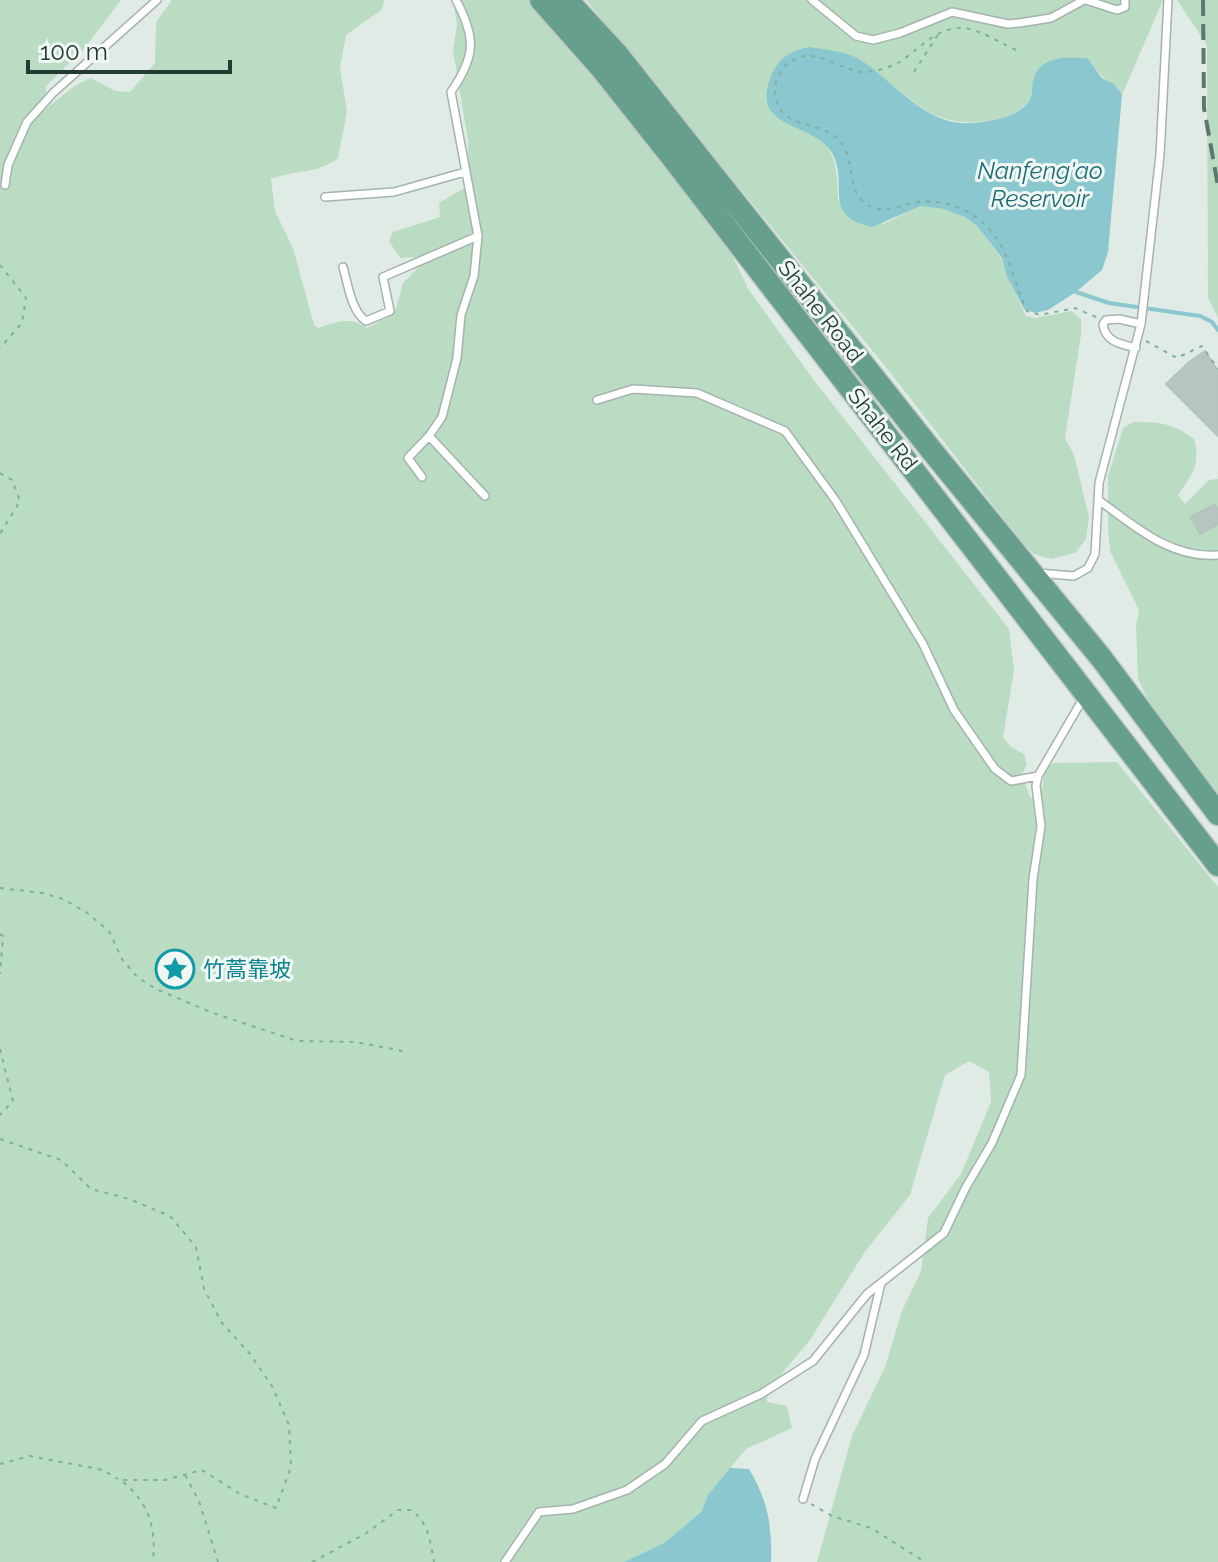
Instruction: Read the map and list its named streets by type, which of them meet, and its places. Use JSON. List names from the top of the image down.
{
  "streets": {
    "main road": ["Shahe Road", "Shahe Rd"]
  },
  "water": ["Nanfeng'ao Reservoir"],
  "places": {
    "place": ["竹蒿靠坡"]
  },
  "scale_bar": "100 m"
}
